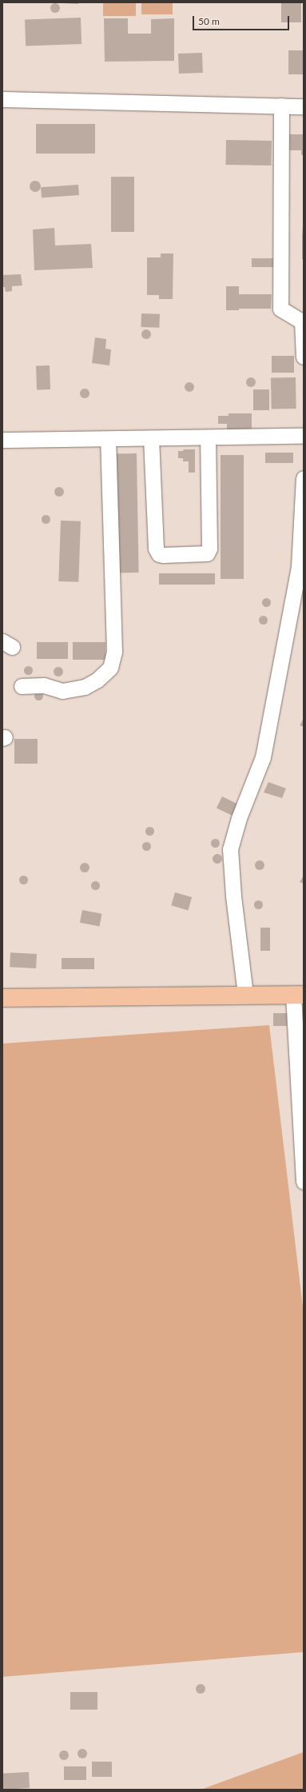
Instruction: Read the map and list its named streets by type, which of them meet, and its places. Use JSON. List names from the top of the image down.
{
  "scale_bar": "50 m"
}
